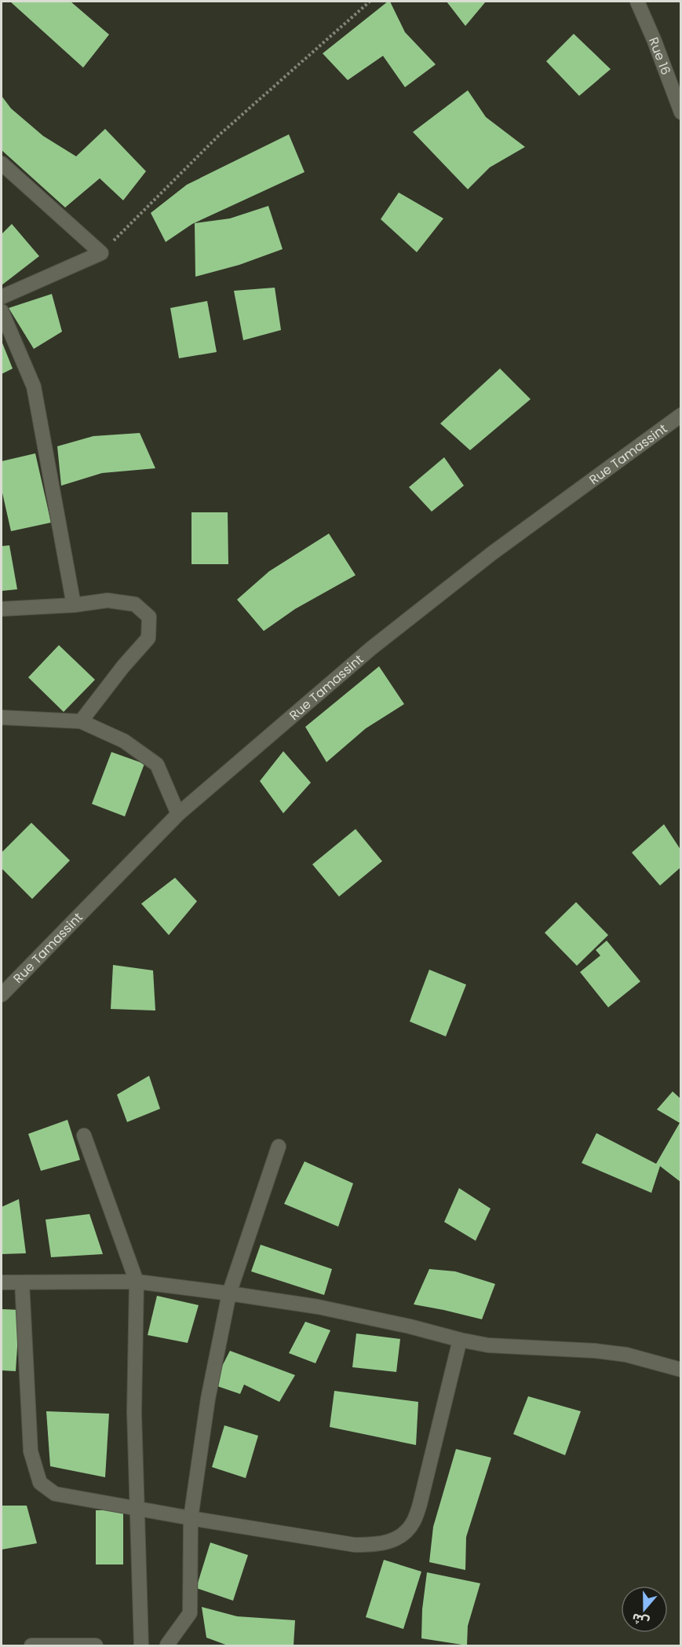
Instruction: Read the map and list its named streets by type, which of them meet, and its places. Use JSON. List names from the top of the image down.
{
  "streets": {
    "street": ["Rue 16", "Rue Tamassint"]
  },
  "north": "bottom"
}
